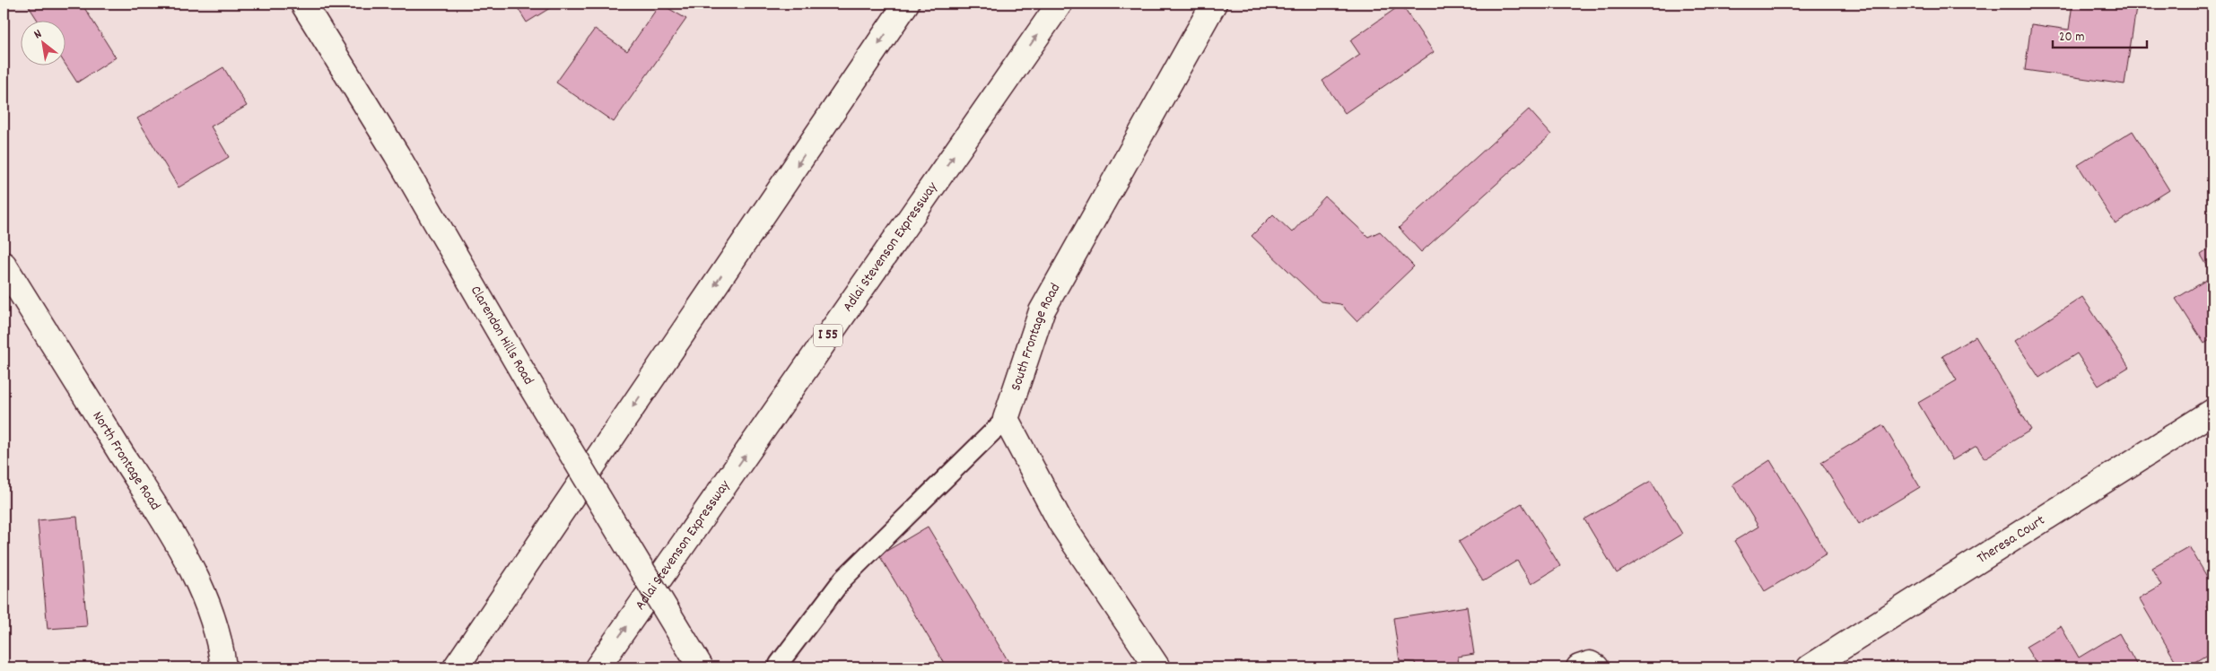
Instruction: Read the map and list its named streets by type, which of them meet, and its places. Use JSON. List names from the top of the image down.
{
  "streets": {
    "main road": [
      "Adlai Stevenson Expressway",
      "Clarendon Hills Road",
      "I 55",
      "South Frontage Road",
      "North Frontage Road",
      "Theresa Court"
    ]
  },
  "scale_bar": "20 m",
  "north": "top left"
}
